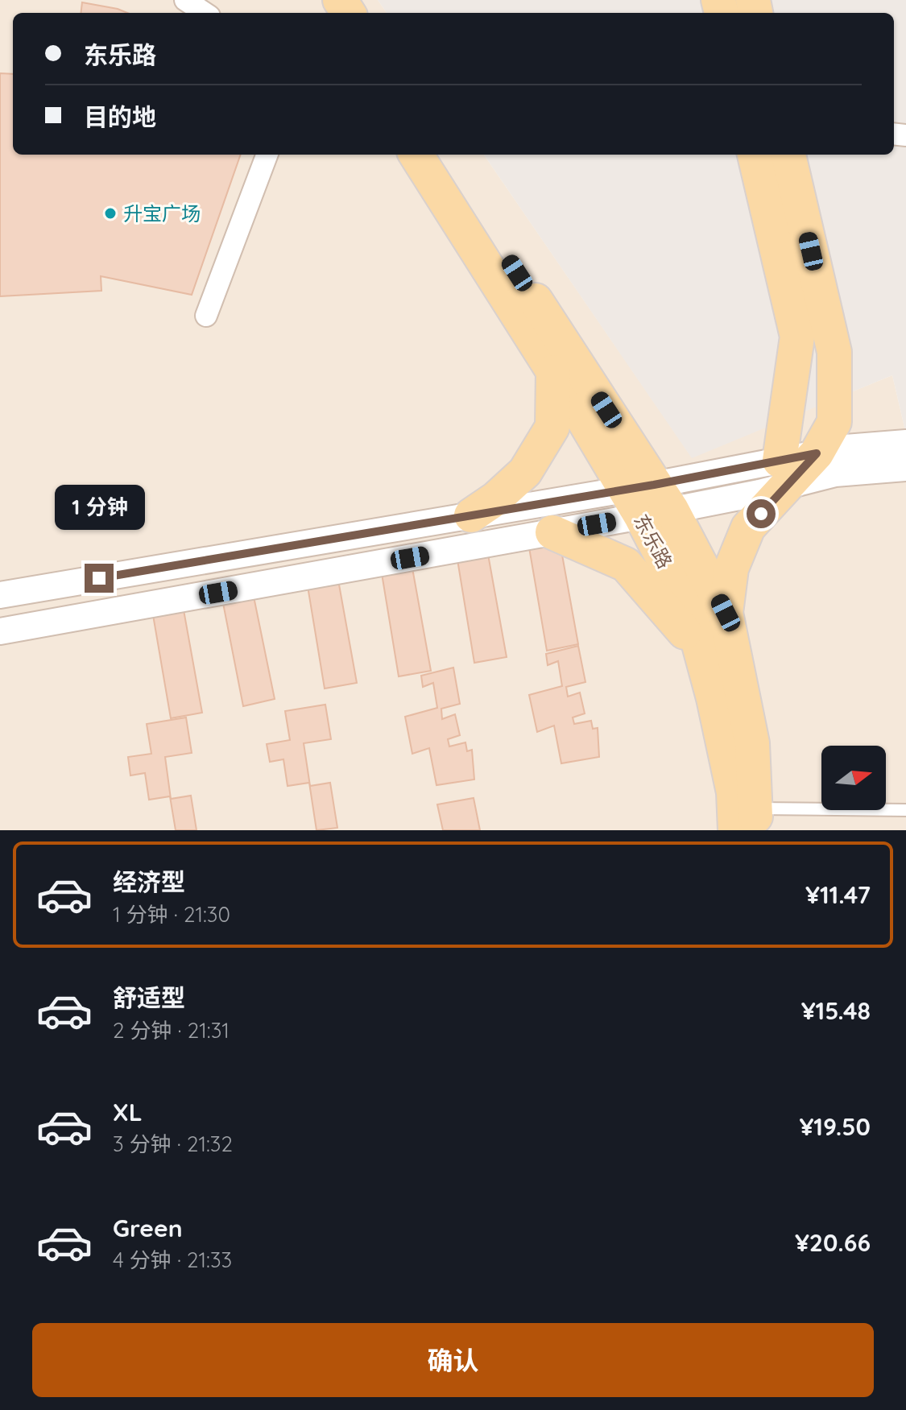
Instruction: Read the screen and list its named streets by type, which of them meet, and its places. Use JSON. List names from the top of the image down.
{
  "streets": {
    "main road": ["东乐路"]
  },
  "places": ["升宝广场"],
  "north": "right",
  "page": {
    "banner": ["东乐路", "目的地"],
    "bubble": "1 分钟",
    "list": [
      {
        "name": "经济型",
        "note": "1 分钟 · 21:30",
        "value": "¥11.47"
      },
      {
        "name": "舒适型",
        "note": "2 分钟 · 21:31",
        "value": "¥15.48"
      },
      {
        "name": "XL",
        "note": "3 分钟 · 21:32",
        "value": "¥19.50"
      },
      {
        "name": "Green",
        "note": "4 分钟 · 21:33",
        "value": "¥20.66"
      }
    ],
    "buttons": "确认"
  }
}
